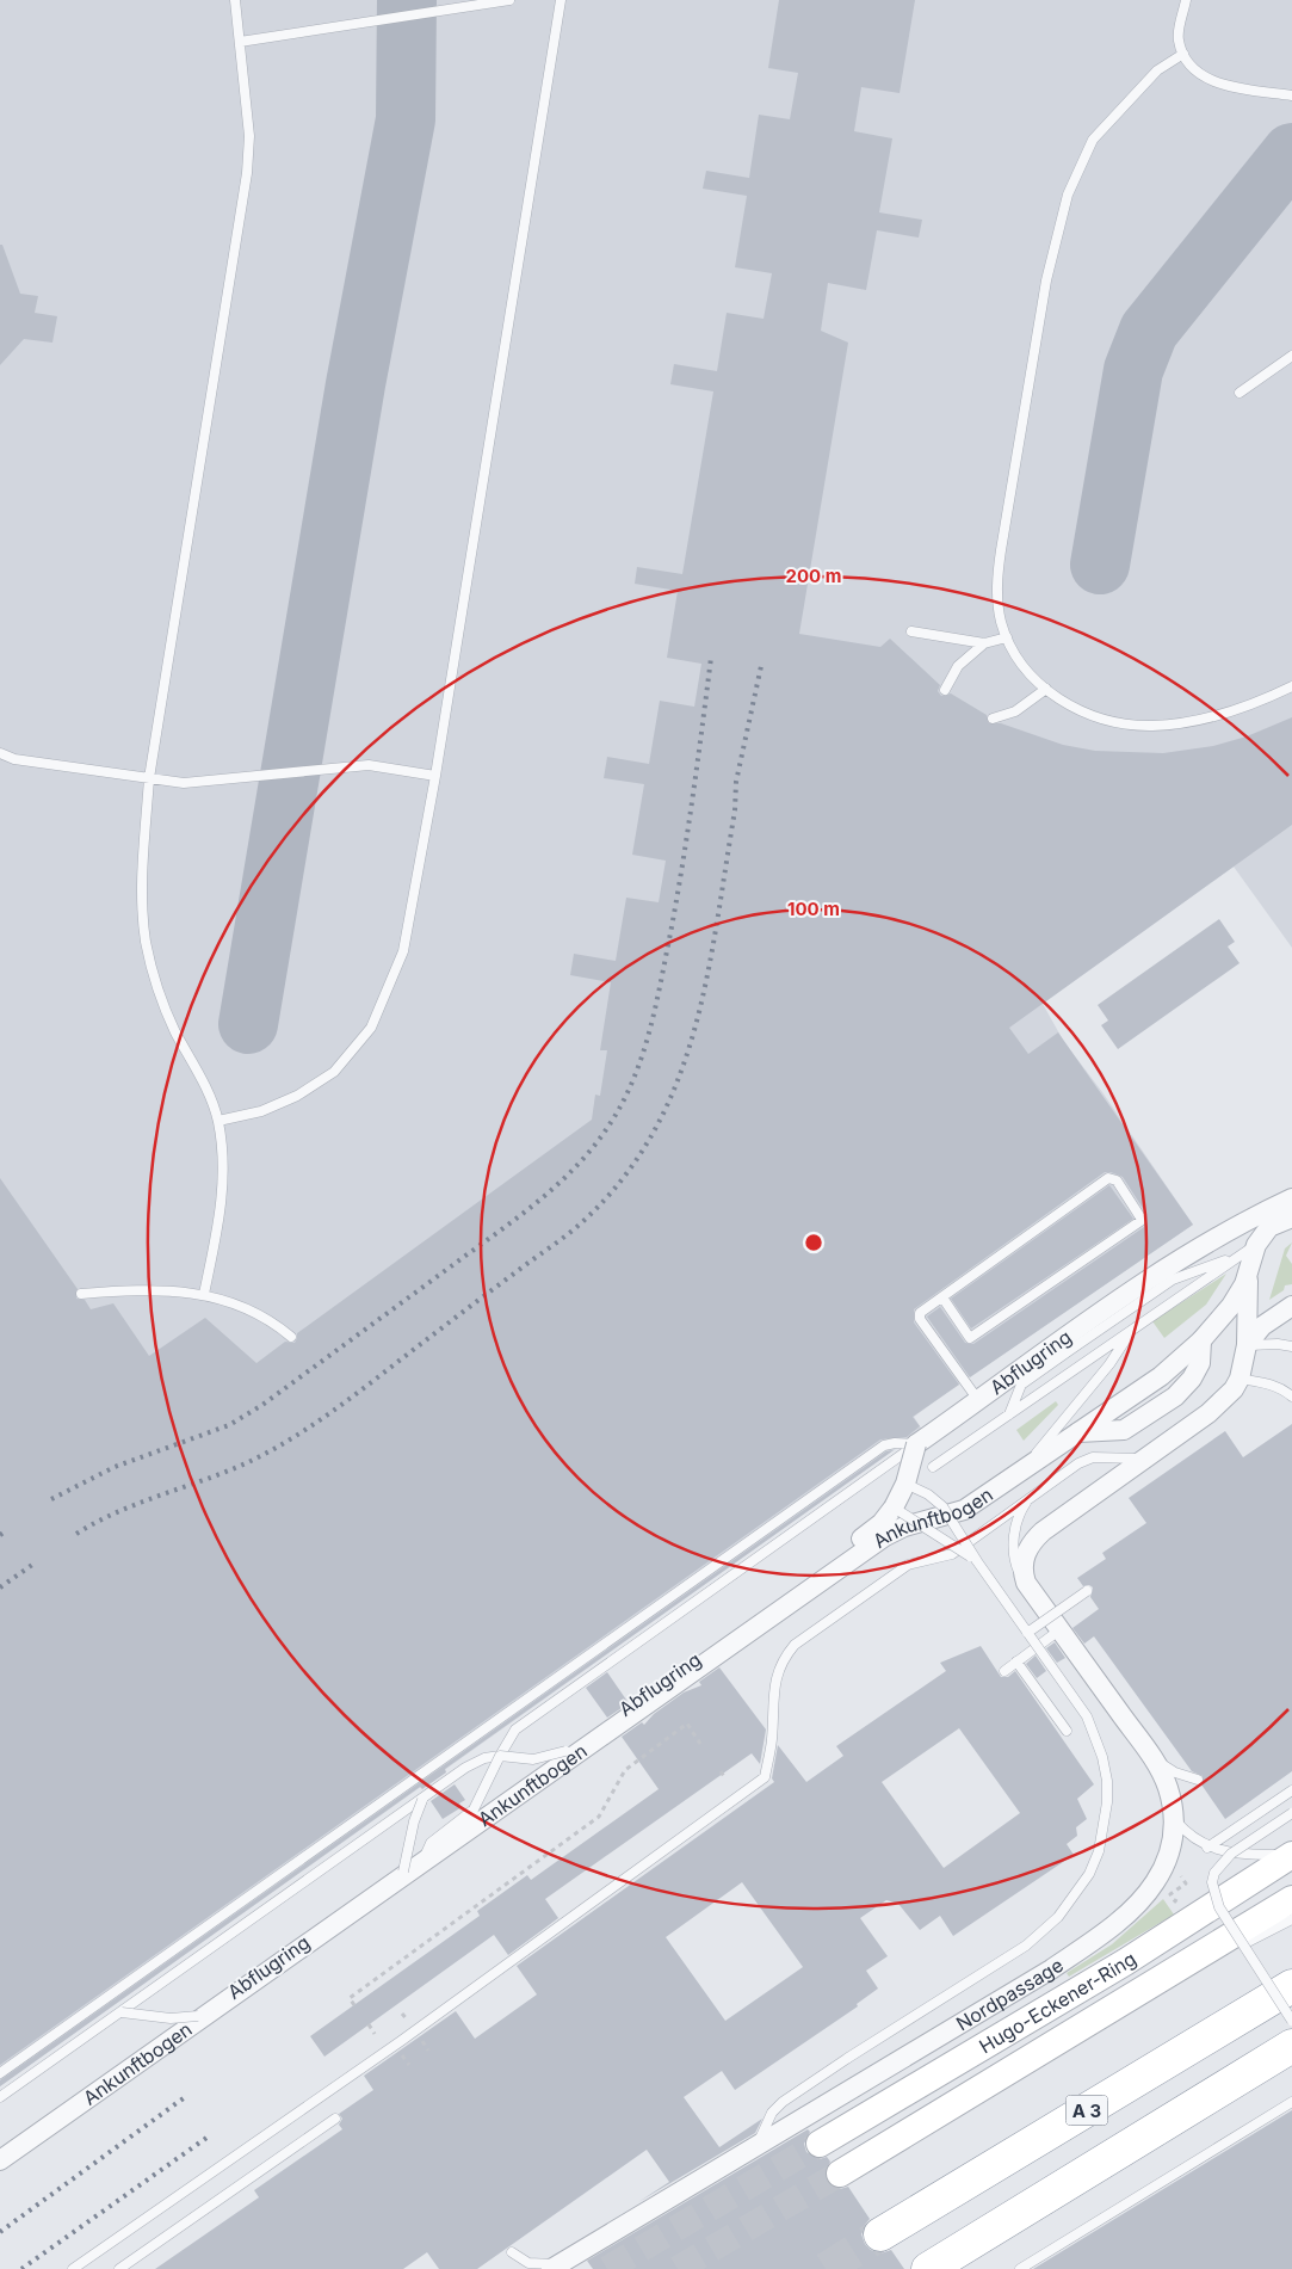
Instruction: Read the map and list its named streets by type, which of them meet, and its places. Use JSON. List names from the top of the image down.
{
  "streets": {
    "highway": ["A 3"],
    "street": [
      "Abflugring",
      "Ankunftbogen",
      "Nordpassage",
      "Hugo-Eckener-Ring"
    ]
  },
  "rings": ["200 m", "100 m"]
}
